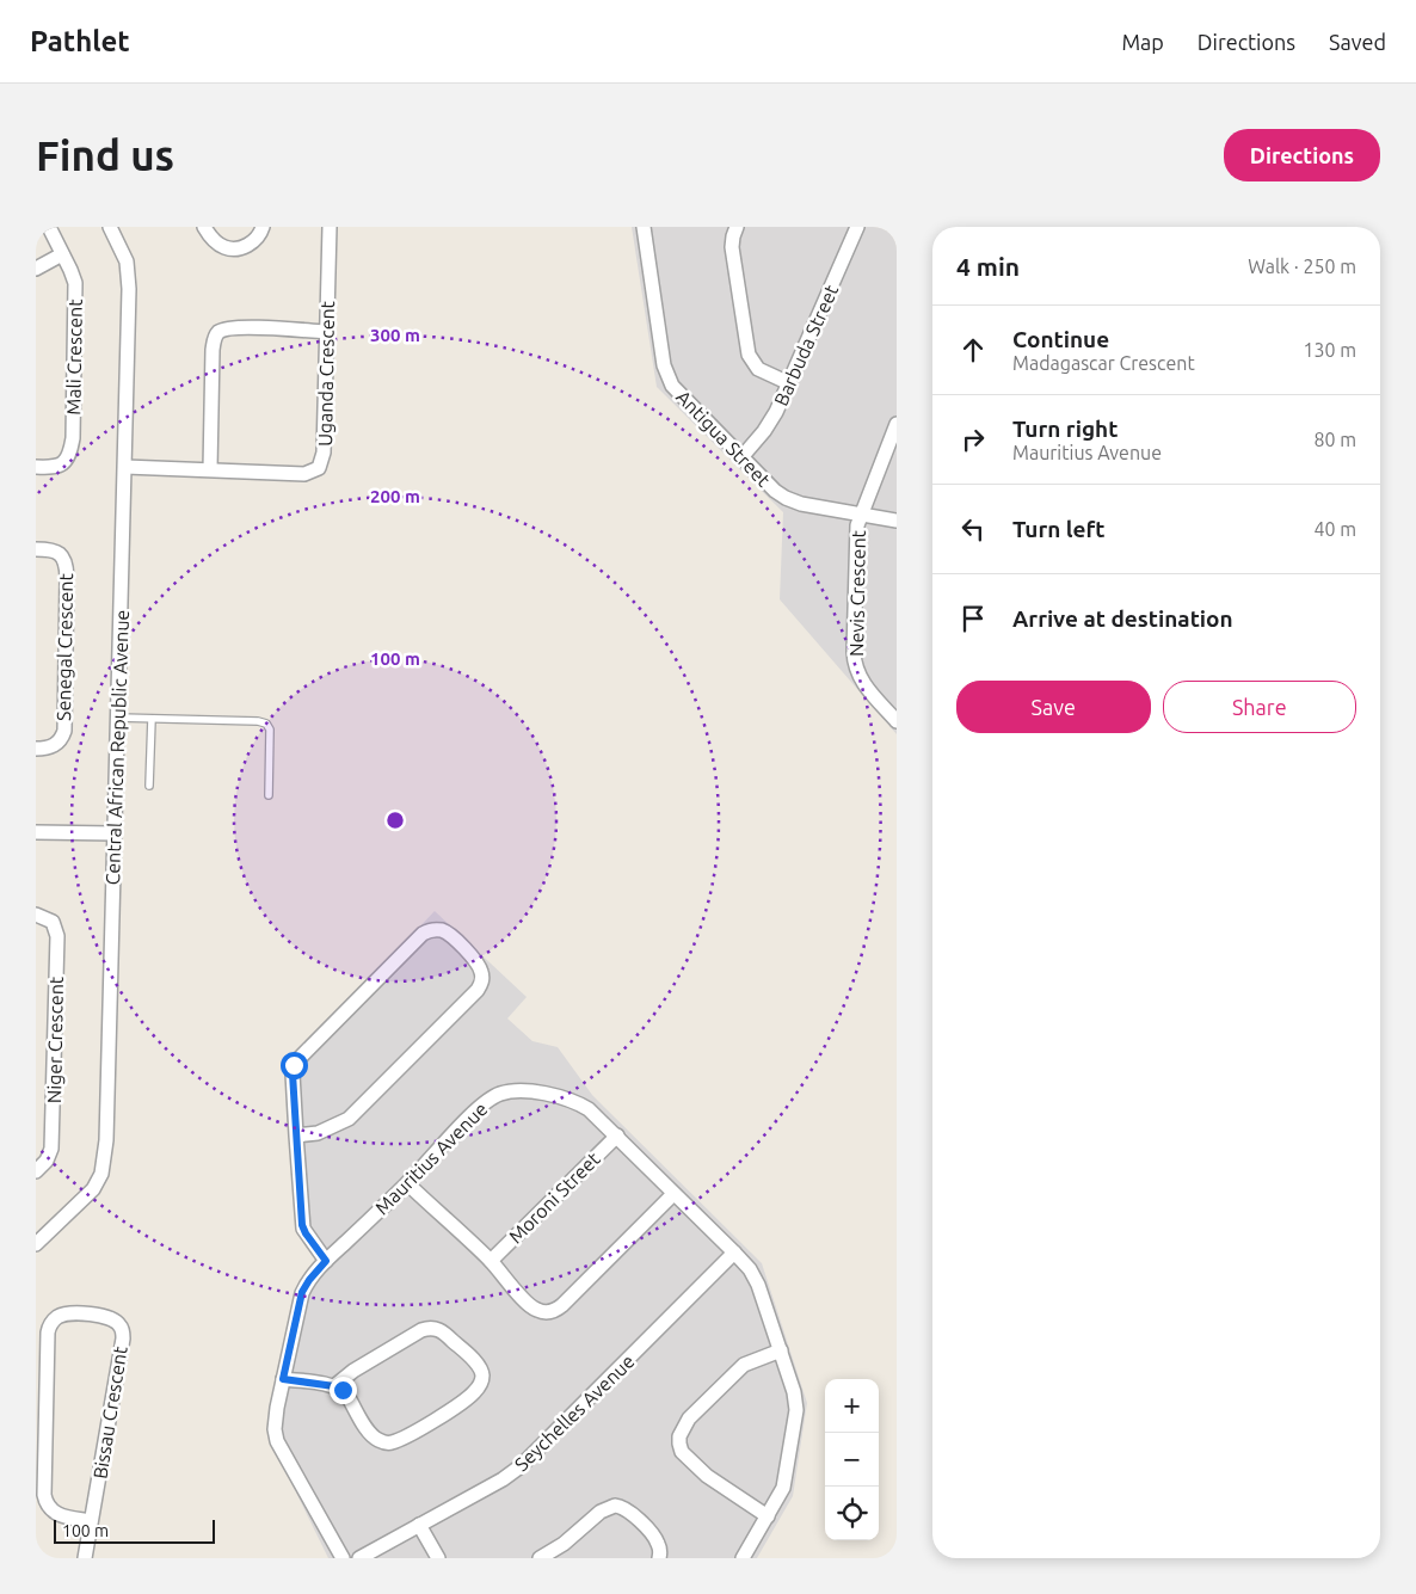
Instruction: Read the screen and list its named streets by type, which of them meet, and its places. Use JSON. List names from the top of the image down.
{
  "streets": {
    "street": [
      "Barbuda Street",
      "Mali Crescent",
      "Uganda Crescent",
      "Antigua Street",
      "Nevis Crescent",
      "Senegal Crescent",
      "Central African Republic Avenue",
      "Niger Crescent",
      "Mauritius Avenue",
      "Moroni Street",
      "Bissau Crescent",
      "Seychelles Avenue"
    ]
  },
  "crossings": [
    ["Barbuda Street", "Antigua Street"],
    ["Uganda Crescent", "Central African Republic Avenue"],
    ["Antigua Street", "Nevis Crescent"],
    ["Mauritius Avenue", "Moroni Street"],
    ["Mauritius Avenue", "Seychelles Avenue"]
  ],
  "scale_bar": "100 m",
  "page": {
    "header": "Pathlet",
    "nav": ["Map", "Directions", "Saved"],
    "buttons": [
      "Directions",
      ["Save", "Share"]
    ],
    "title": "Find us",
    "heading": ["4 min", "Walk · 250 m"],
    "list": [
      ["Continue", "Madagascar Crescent", "130 m"],
      ["Turn right", "Mauritius Avenue", "80 m"],
      ["Turn left", "40 m"],
      "Arrive at destination"
    ],
    "map_buttons": ["+", "−"],
    "scale": "100 m"
  },
  "rings": ["300 m", "200 m", "100 m"]
}
